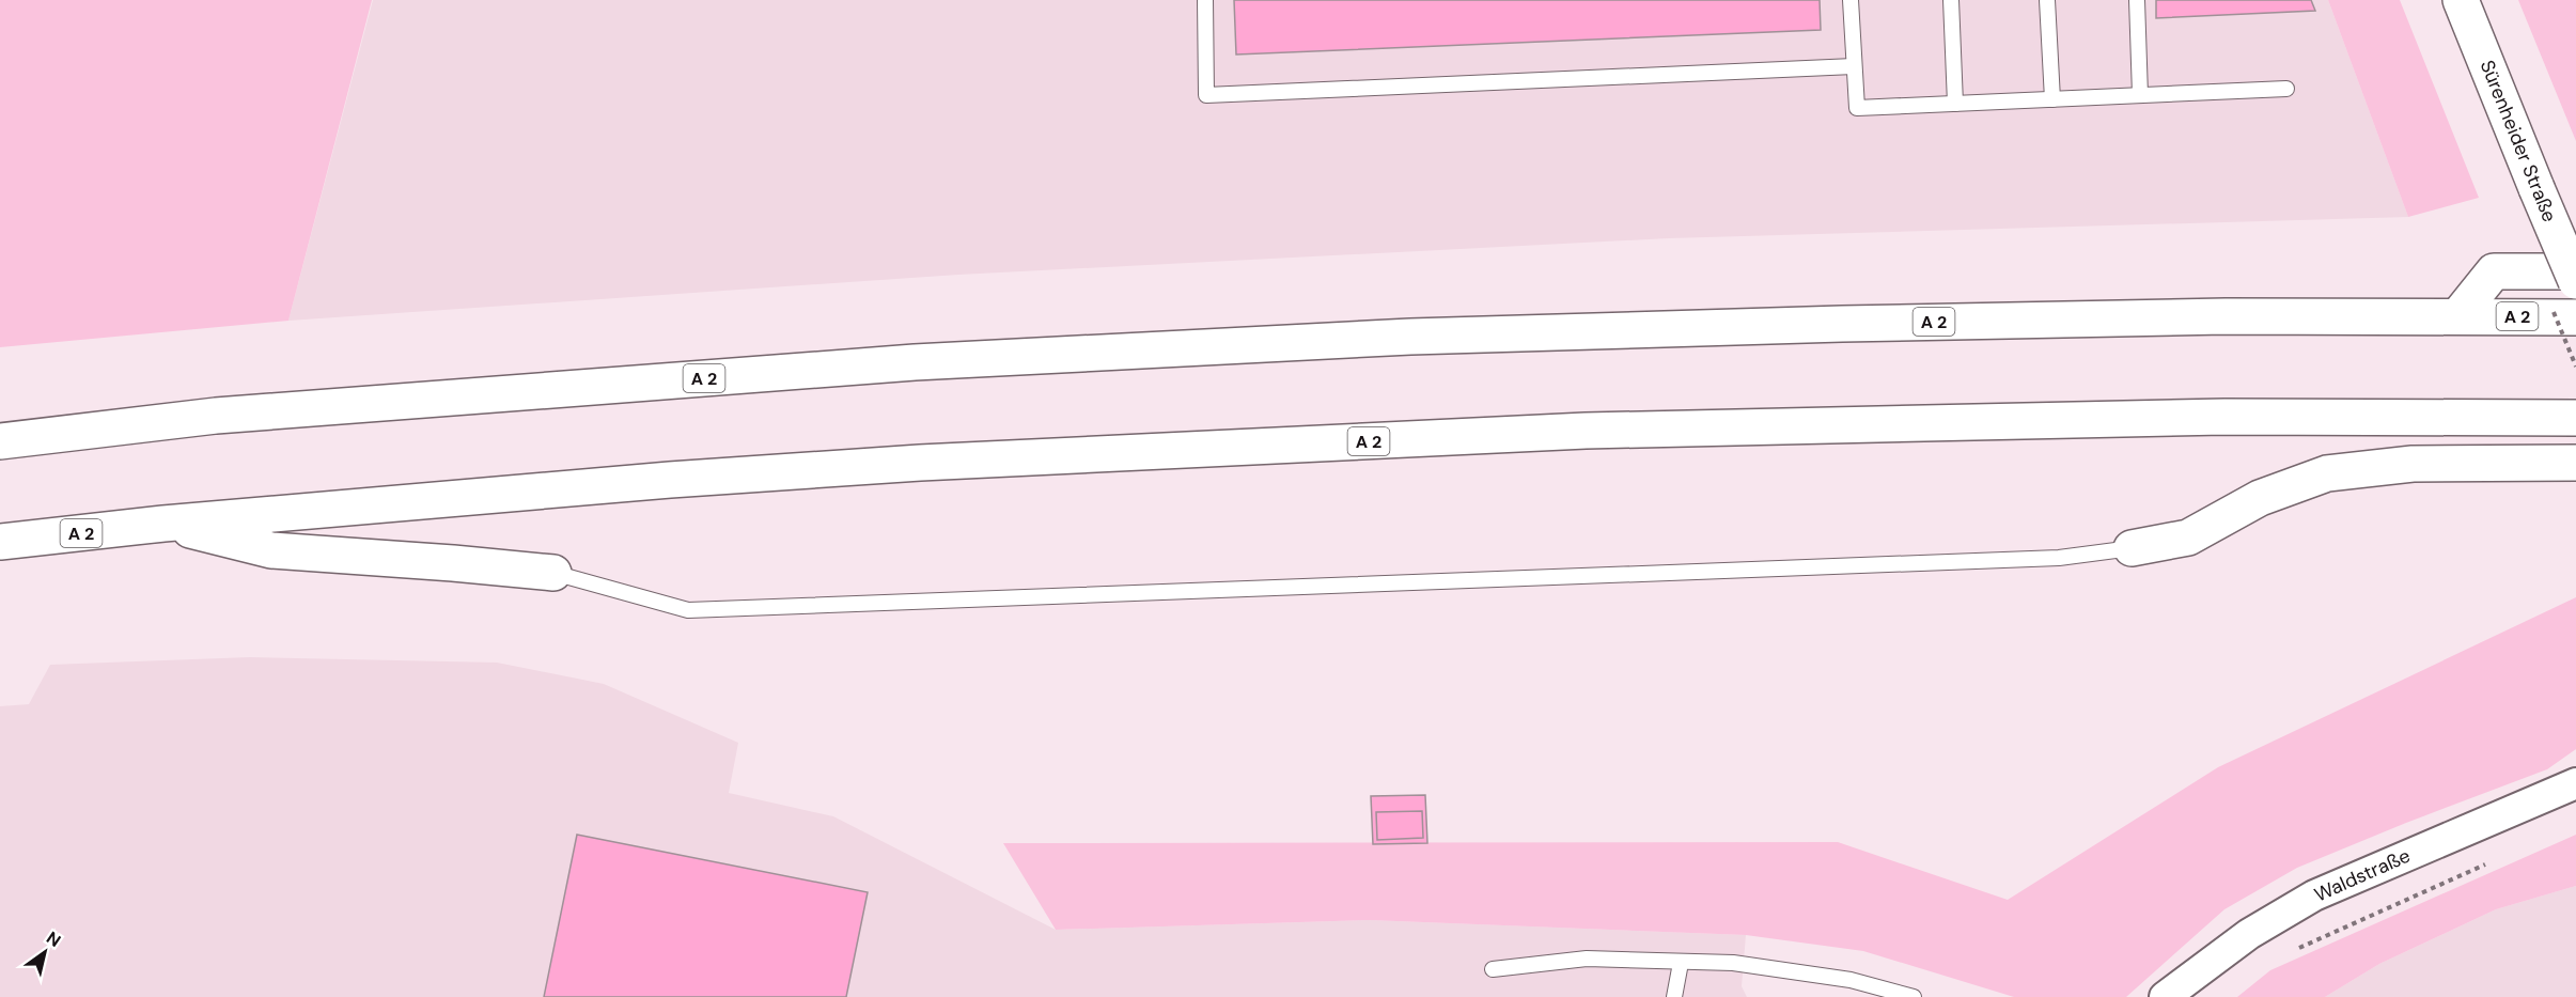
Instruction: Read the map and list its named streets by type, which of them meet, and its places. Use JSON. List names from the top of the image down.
{
  "streets": {
    "main road": ["Sürenheider Straße", "A 2"],
    "street": ["Waldstraße"]
  },
  "north": "top right"
}
